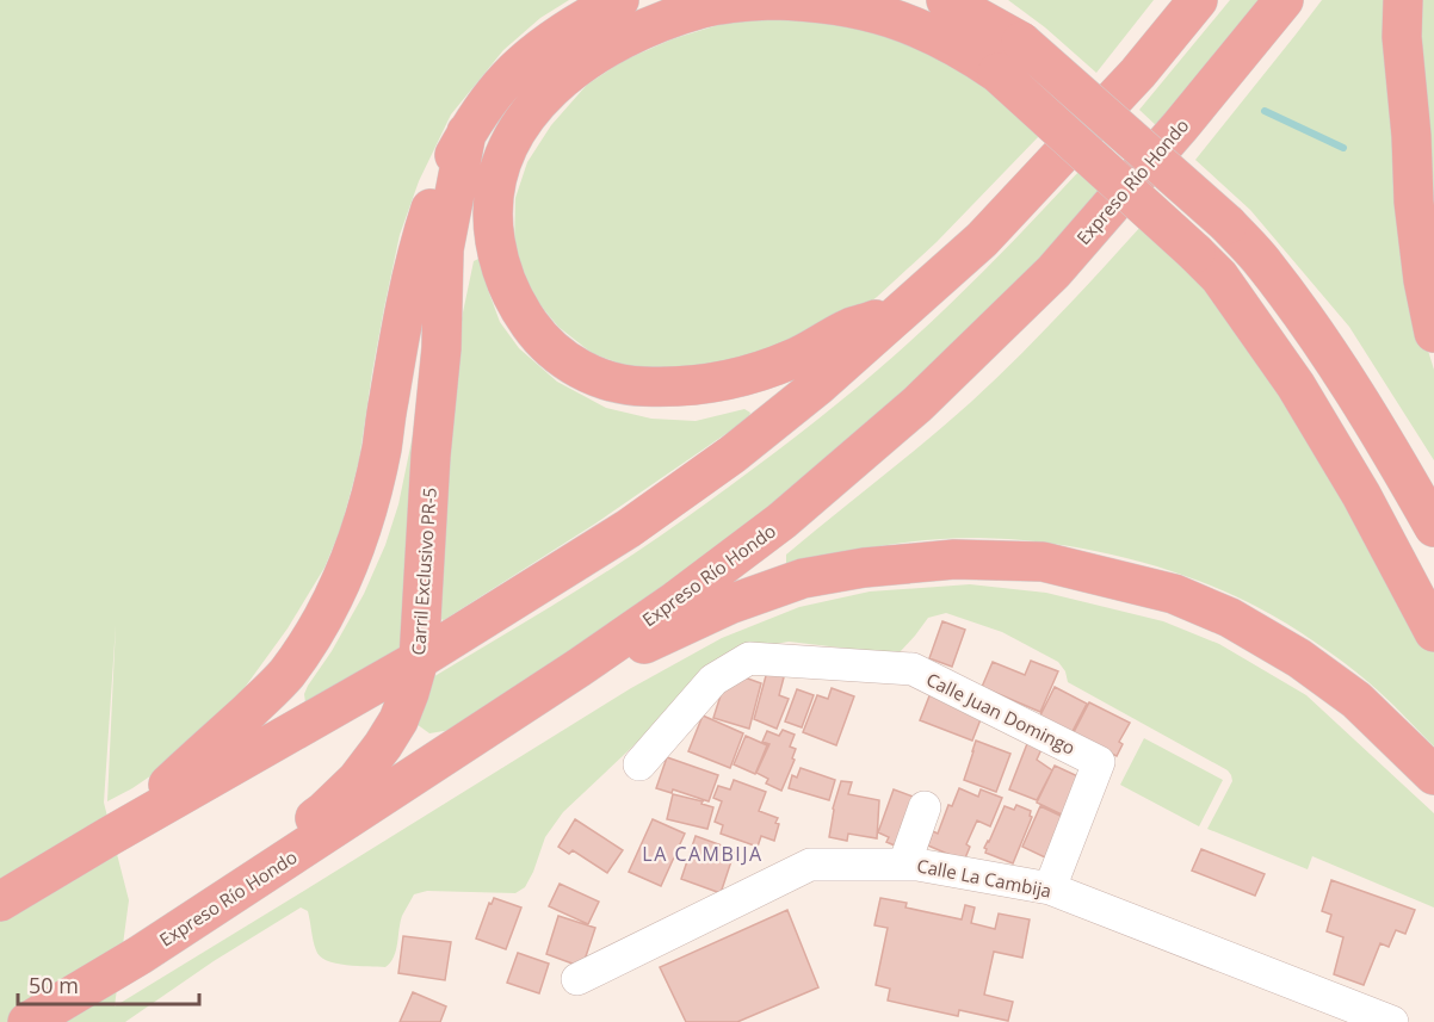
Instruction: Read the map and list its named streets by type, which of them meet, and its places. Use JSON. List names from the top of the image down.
{
  "streets": {
    "highway": ["Expreso Río Hondo", "Carril Exclusivo PR-5"],
    "street": ["Calle Juan Domingo", "Calle La Cambija"]
  },
  "crossings": [
    ["Expreso Río Hondo", "Carril Exclusivo PR-5"],
    ["Calle Juan Domingo", "Calle La Cambija"]
  ],
  "districts": ["LA CAMBIJA"],
  "scale_bar": "50 m"
}
